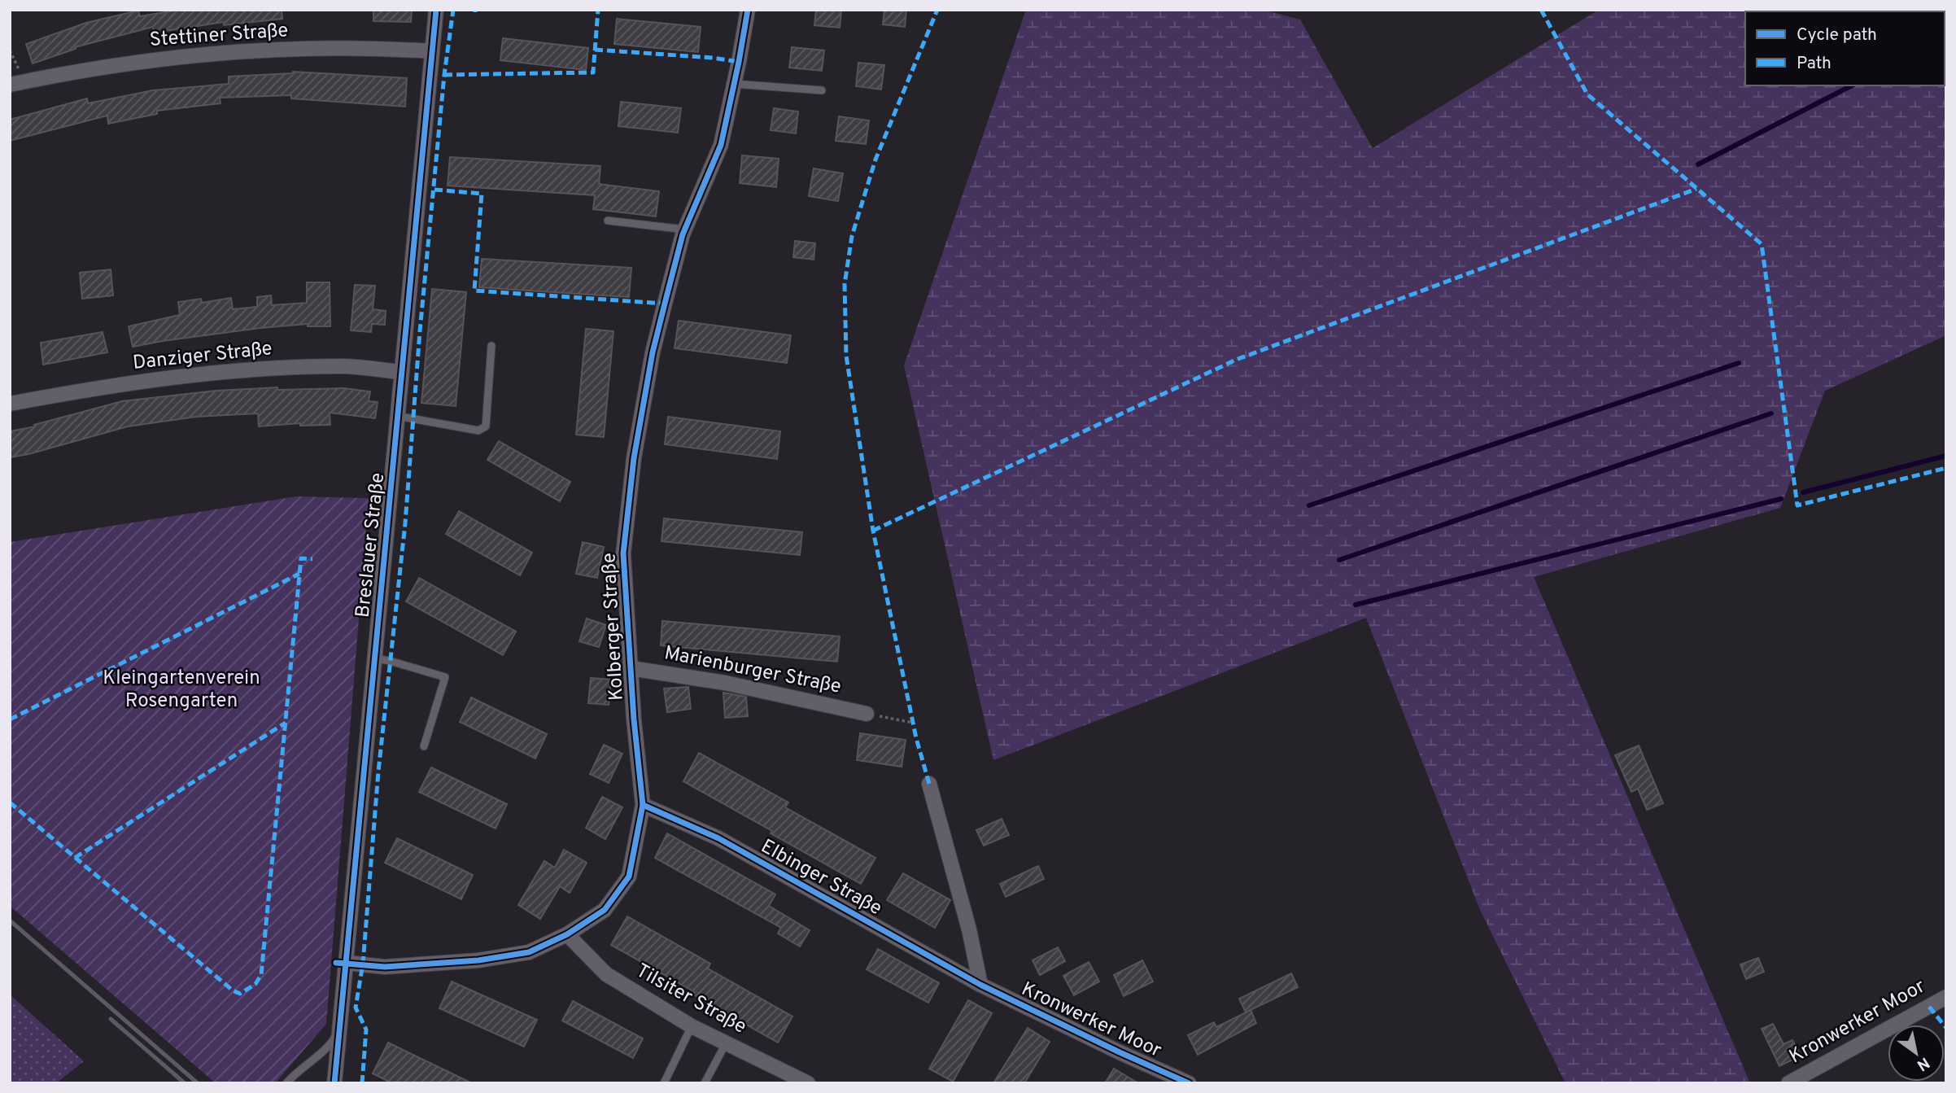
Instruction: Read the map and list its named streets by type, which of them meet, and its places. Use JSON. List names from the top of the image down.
{
  "streets": {
    "street": [
      "Stettiner Straße",
      "Danziger Straße",
      "Breslauer Straße",
      "Kolberger Straße",
      "Marienburger Straße",
      "Elbinger Straße",
      "Tilsiter Straße",
      "Kronwerker Moor"
    ]
  },
  "crossings": [
    ["Stettiner Straße", "Breslauer Straße"],
    ["Danziger Straße", "Breslauer Straße"],
    ["Breslauer Straße", "Kolberger Straße"],
    ["Kolberger Straße", "Marienburger Straße"],
    ["Kolberger Straße", "Elbinger Straße"],
    ["Kolberger Straße", "Tilsiter Straße"],
    ["Elbinger Straße", "Kronwerker Moor"]
  ],
  "parks": ["Kleingartenverein Rosengarten"],
  "legend": ["Cycle path", "Path"],
  "north": "bottom right"
}
